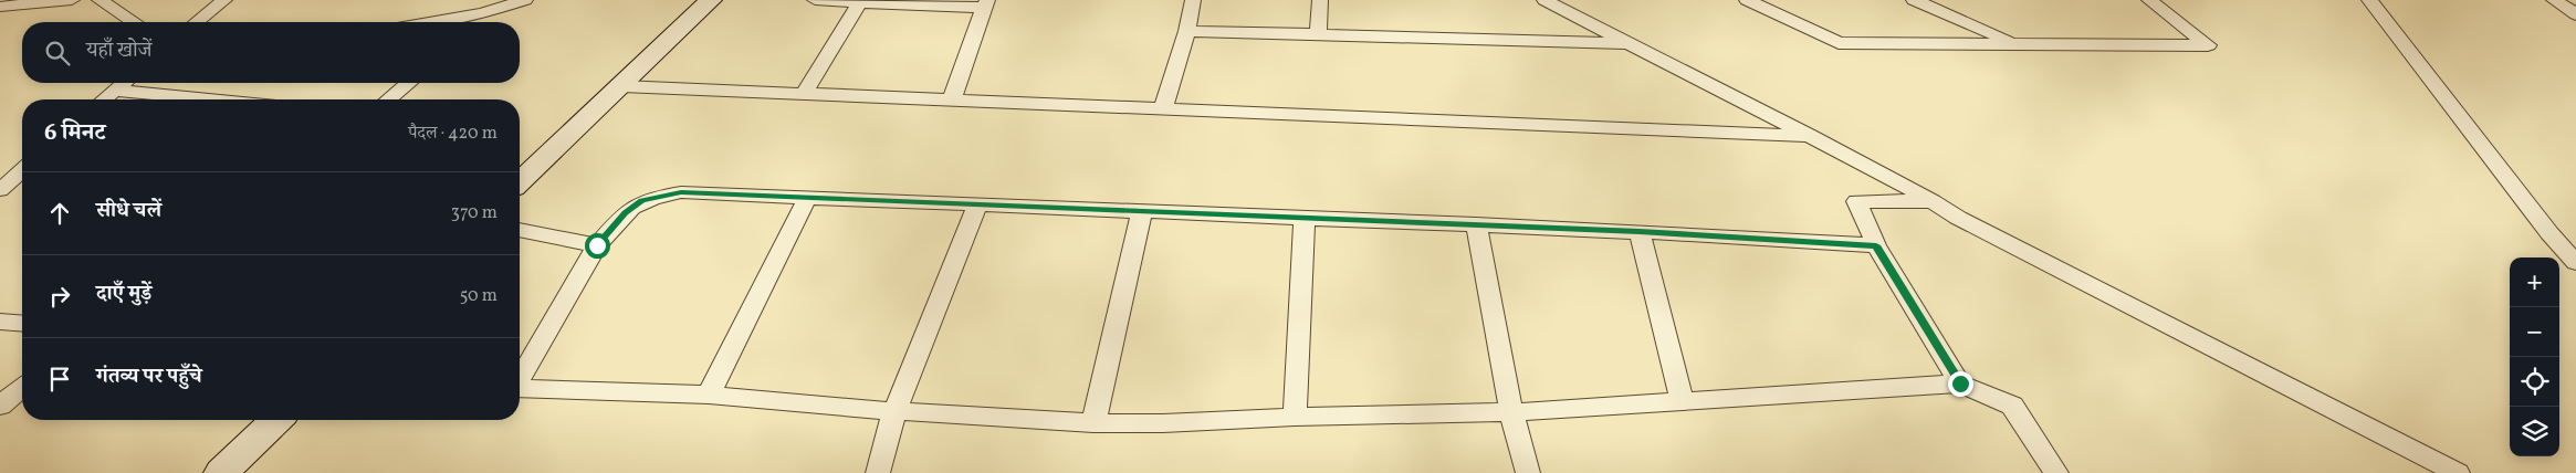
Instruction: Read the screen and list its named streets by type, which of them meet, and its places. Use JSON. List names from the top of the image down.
{
  "page": {
    "search": "यहाँ खोजें",
    "heading": ["6 मिनट", "पैदल · 420 m"],
    "list": [
      ["सीधे चलें", "370 m"],
      ["दाएँ मुड़ें", "50 m"],
      "गंतव्य पर पहुँचे"
    ],
    "map_buttons": ["+", "−"]
  }
}
